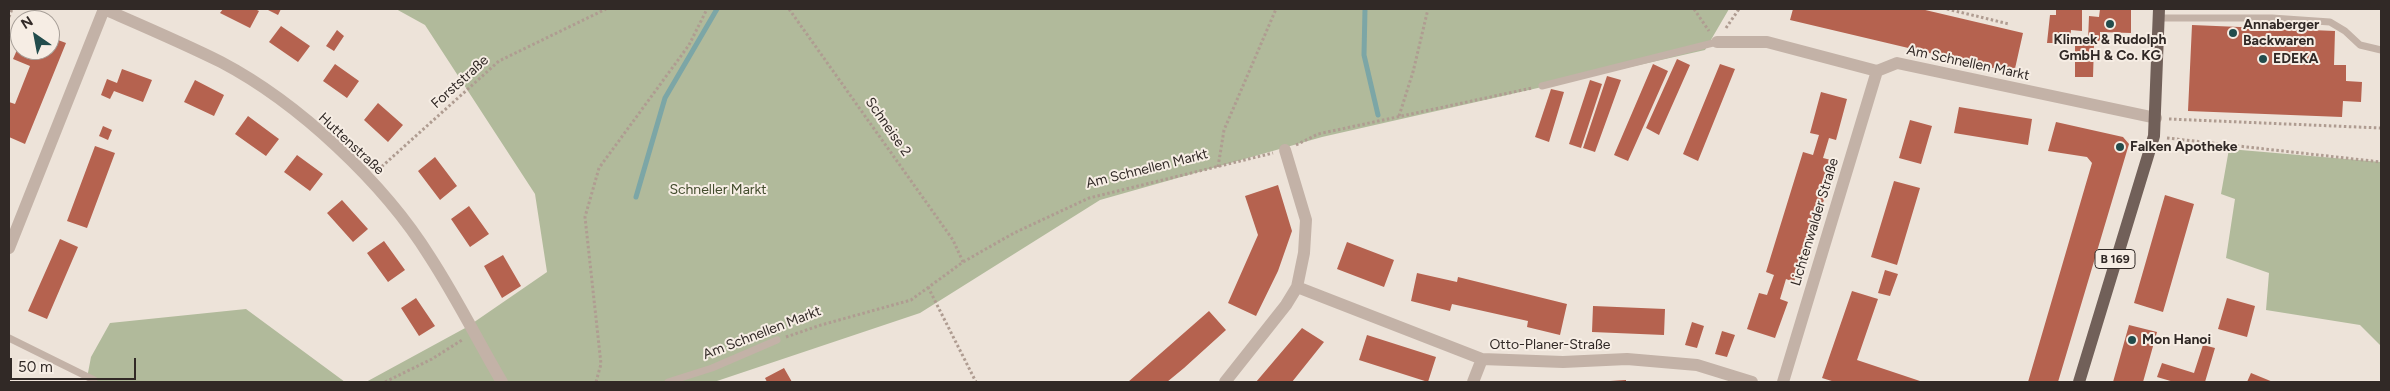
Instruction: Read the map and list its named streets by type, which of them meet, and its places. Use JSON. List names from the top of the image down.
{
  "streets": {
    "main road": ["B 169"],
    "street": [
      "Am Schnellen Markt",
      "Huttenstraße",
      "Lichtenwalder Straße",
      "Otto-Planer-Straße"
    ],
    "path": ["Forststraße", "Schneise 2"]
  },
  "crossings": [
    ["Am Schnellen Markt", "Schneise 2"],
    ["Am Schnellen Markt", "Lichtenwalder Straße"],
    ["Am Schnellen Markt", "B 169"],
    ["Forststraße", "Huttenstraße"]
  ],
  "parks": ["Schneller Markt"],
  "places": [
    "Klimek & Rudolph GmbH & Co. KG",
    "Annaberger Backwaren",
    "EDEKA",
    "Falken Apotheke",
    "Mon Hanoi"
  ],
  "scale_bar": "50 m",
  "north": "top left"
}
